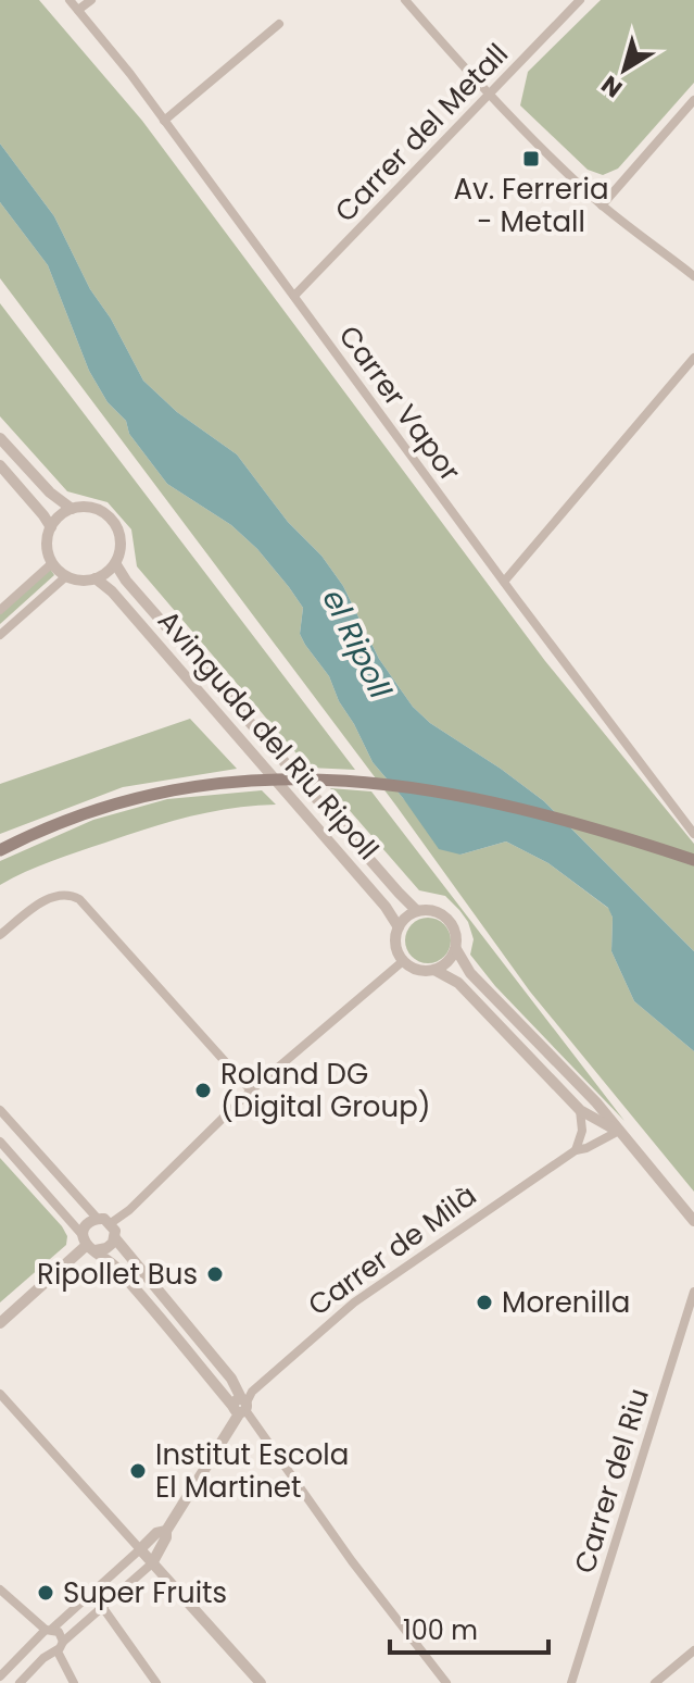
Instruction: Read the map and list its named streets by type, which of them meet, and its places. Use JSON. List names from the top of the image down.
{
  "streets": {
    "street": [
      "Carrer del Metall",
      "Carrer Vapor",
      "Avinguda del Riu Ripoll",
      "Carrer de Milà",
      "Carrer del Riu"
    ]
  },
  "crossings": [
    ["Carrer del Metall", "Carrer Vapor"]
  ],
  "water": ["el Ripoll"],
  "places": {
    "transit": ["Av. Ferreria - Metall"],
    "other": [
      "Roland DG (Digital Group)",
      "Ripollet Bus",
      "Morenilla",
      "Institut Escola El Martinet",
      "Super Fruits"
    ]
  },
  "scale_bar": "100 m",
  "north": "bottom left"
}
